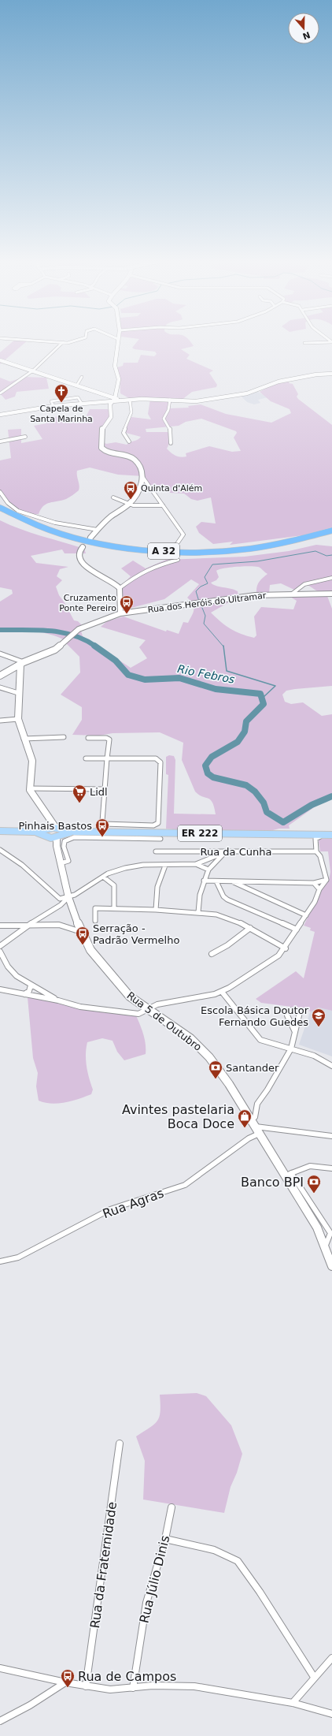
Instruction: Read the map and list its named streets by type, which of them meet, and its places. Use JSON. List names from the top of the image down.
{
  "streets": {
    "highway": ["A 32"],
    "main road": ["ER 222"],
    "street": [
      "Rua dos Heróis do Ultramar",
      "Rua da Cunha",
      "Rua 5 de Outubro",
      "Rua Agras",
      "Rua da Fraternidade",
      "Rua Júlio Dinis"
    ]
  },
  "crossings": [
    ["ER 222", "Rua 5 de Outubro"],
    ["Rua 5 de Outubro", "Rua Agras"]
  ],
  "water": ["Rio Febros"],
  "places": {
    "church": ["Capela de Santa Marinha"],
    "bus stop": [
      "Quinta d'Além",
      "Cruzamento Ponte Pereiro",
      "Pinhais Bastos",
      "Serração - Padrão Vermelho",
      "Rua de Campos"
    ],
    "supermarket": ["Lidl"],
    "school or university": ["Escola Básica Doutor Fernando Guedes"],
    "bank": ["Santander", "Banco BPI"],
    "shop": ["Avintes pastelaria Boca Doce"]
  },
  "north": "bottom"
}
